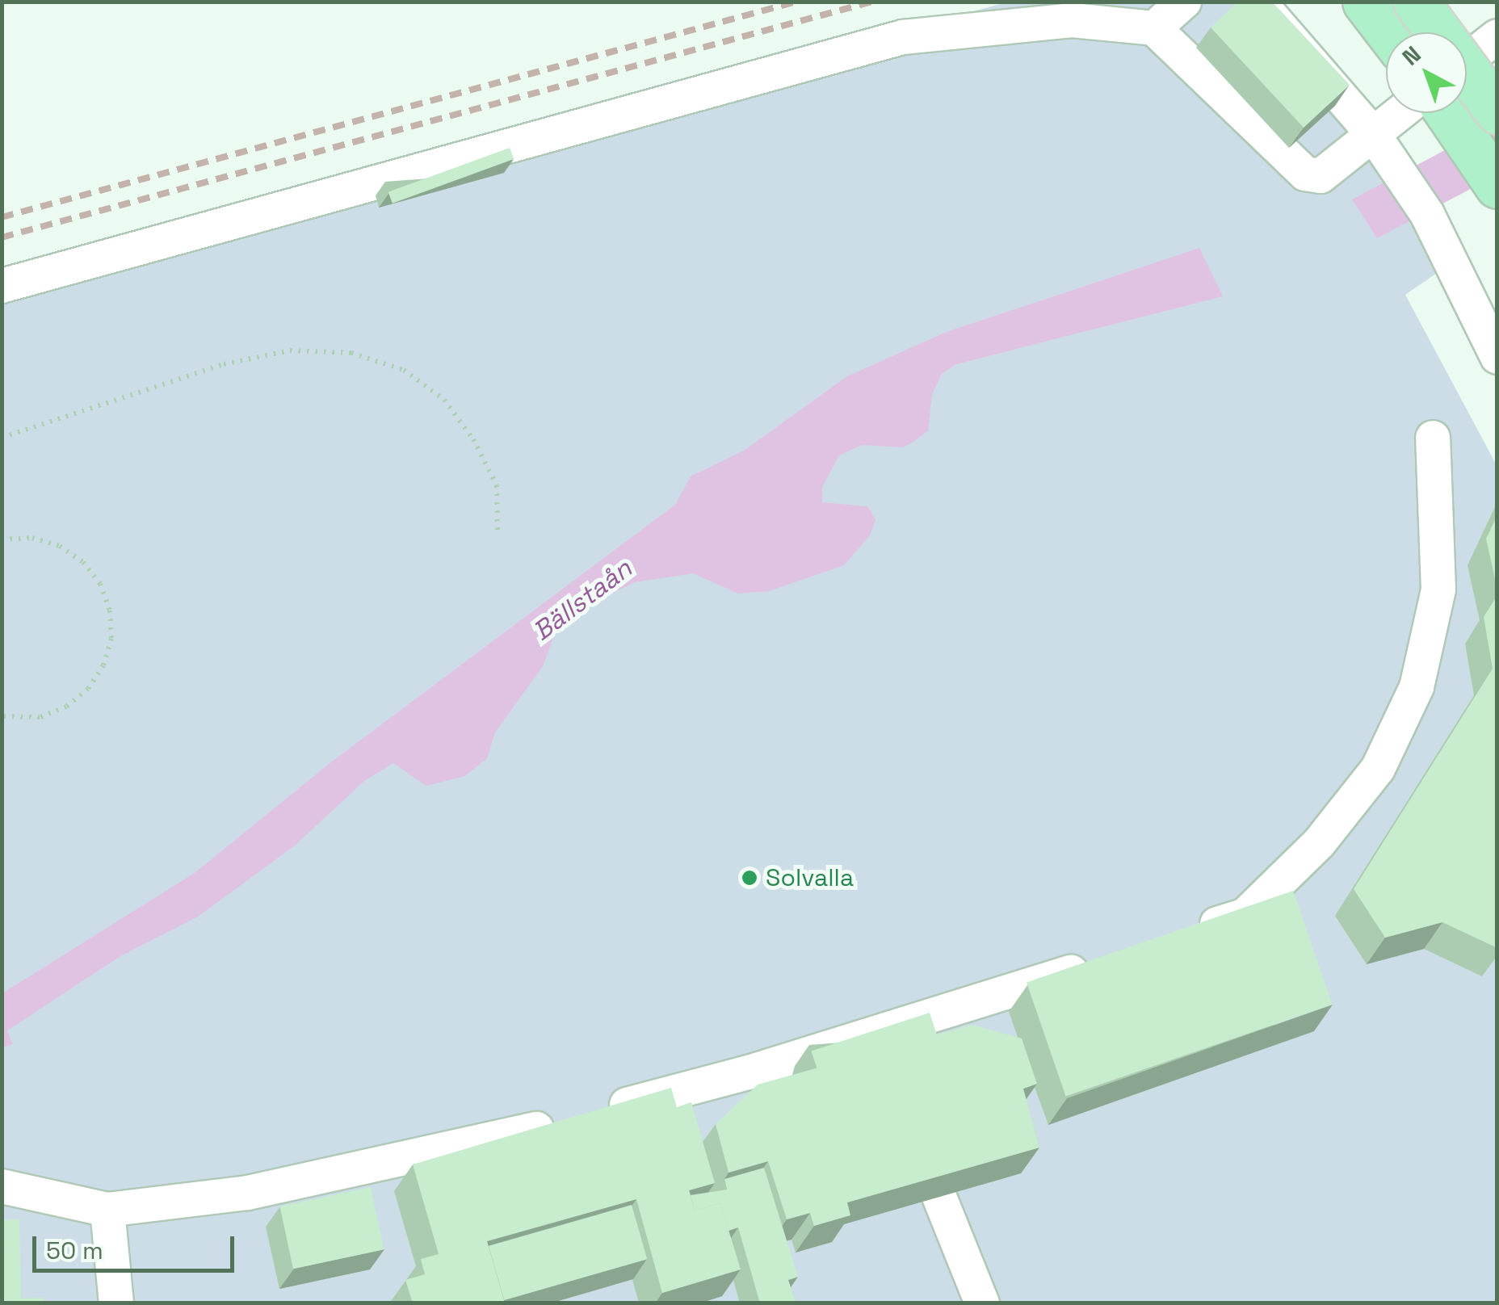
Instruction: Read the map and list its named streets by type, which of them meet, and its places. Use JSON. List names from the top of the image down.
{
  "water": ["Bällstaån"],
  "places": ["Solvalla"],
  "scale_bar": "50 m",
  "north": "top left"
}
